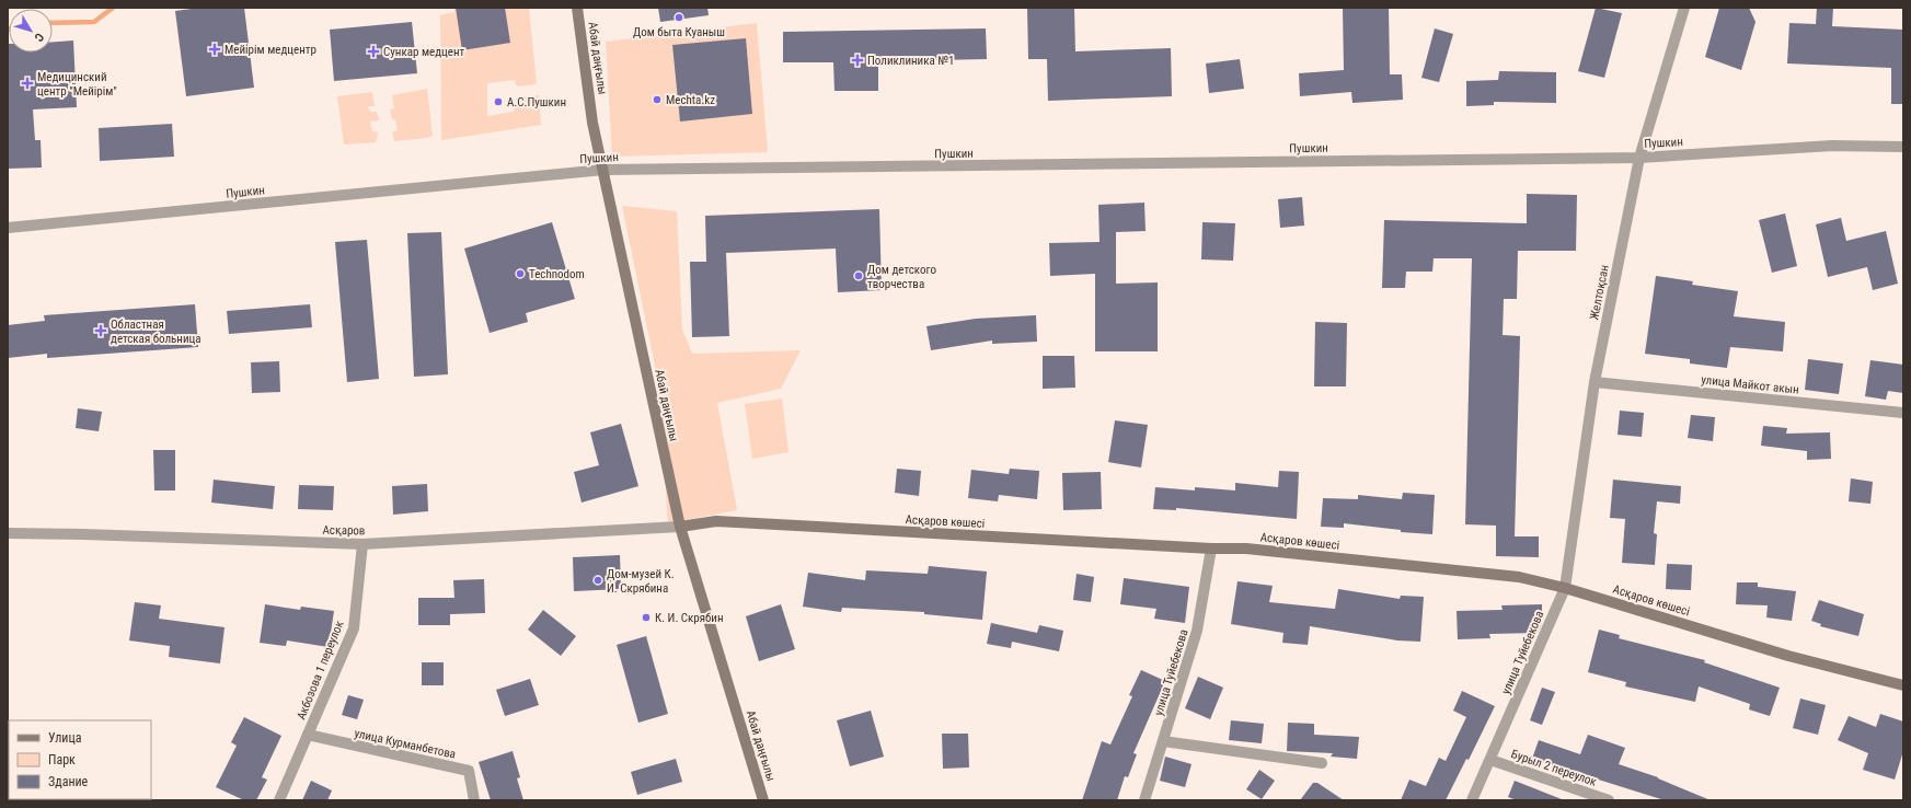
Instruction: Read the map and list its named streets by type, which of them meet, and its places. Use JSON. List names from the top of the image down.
{
  "streets": {
    "main road": ["Абай даңғылы", "Асқаров көшесі"],
    "street": [
      "Пушкин",
      "Желтоқсан",
      "улица Майкот акын",
      "Асқаров",
      "улица Туйебекова",
      "Акбозова 1 переулок",
      "улица Курманбетова",
      "Бурыл 2 переулок"
    ]
  },
  "crossings": [
    ["Абай даңғылы", "Пушкин"],
    ["Абай даңғылы", "Асқаров көшесі"],
    ["Абай даңғылы", "Асқаров"],
    ["Пушкин", "Желтоқсан"],
    ["Желтоқсан", "улица Майкот акын"],
    ["Желтоқсан", "Асқаров көшесі"],
    ["Желтоқсан", "улица Туйебекова"],
    ["Асқаров көшесі", "Асқаров"],
    ["Асқаров көшесі", "улица Туйебекова"],
    ["Асқаров", "Акбозова 1 переулок"],
    ["улица Туйебекова", "Бурыл 2 переулок"],
    ["Акбозова 1 переулок", "улица Курманбетова"]
  ],
  "places": {
    "other": [
      "Дом быта Куаныш",
      "Mechta.kz",
      "А.С.Пушкин",
      "Technodom",
      "Дом детского творчества",
      "Дом-музей К. И. Скрябина",
      "К. И. Скрябин"
    ],
    "health": [
      "Мейірім медцентр",
      "Сункар медцент",
      "Поликлиника №1",
      "Медицинский центр \"Мейірім\"",
      "Областная детская больница"
    ]
  },
  "legend": ["Улица", "Парк", "Здание"],
  "north": "bottom right"
}
